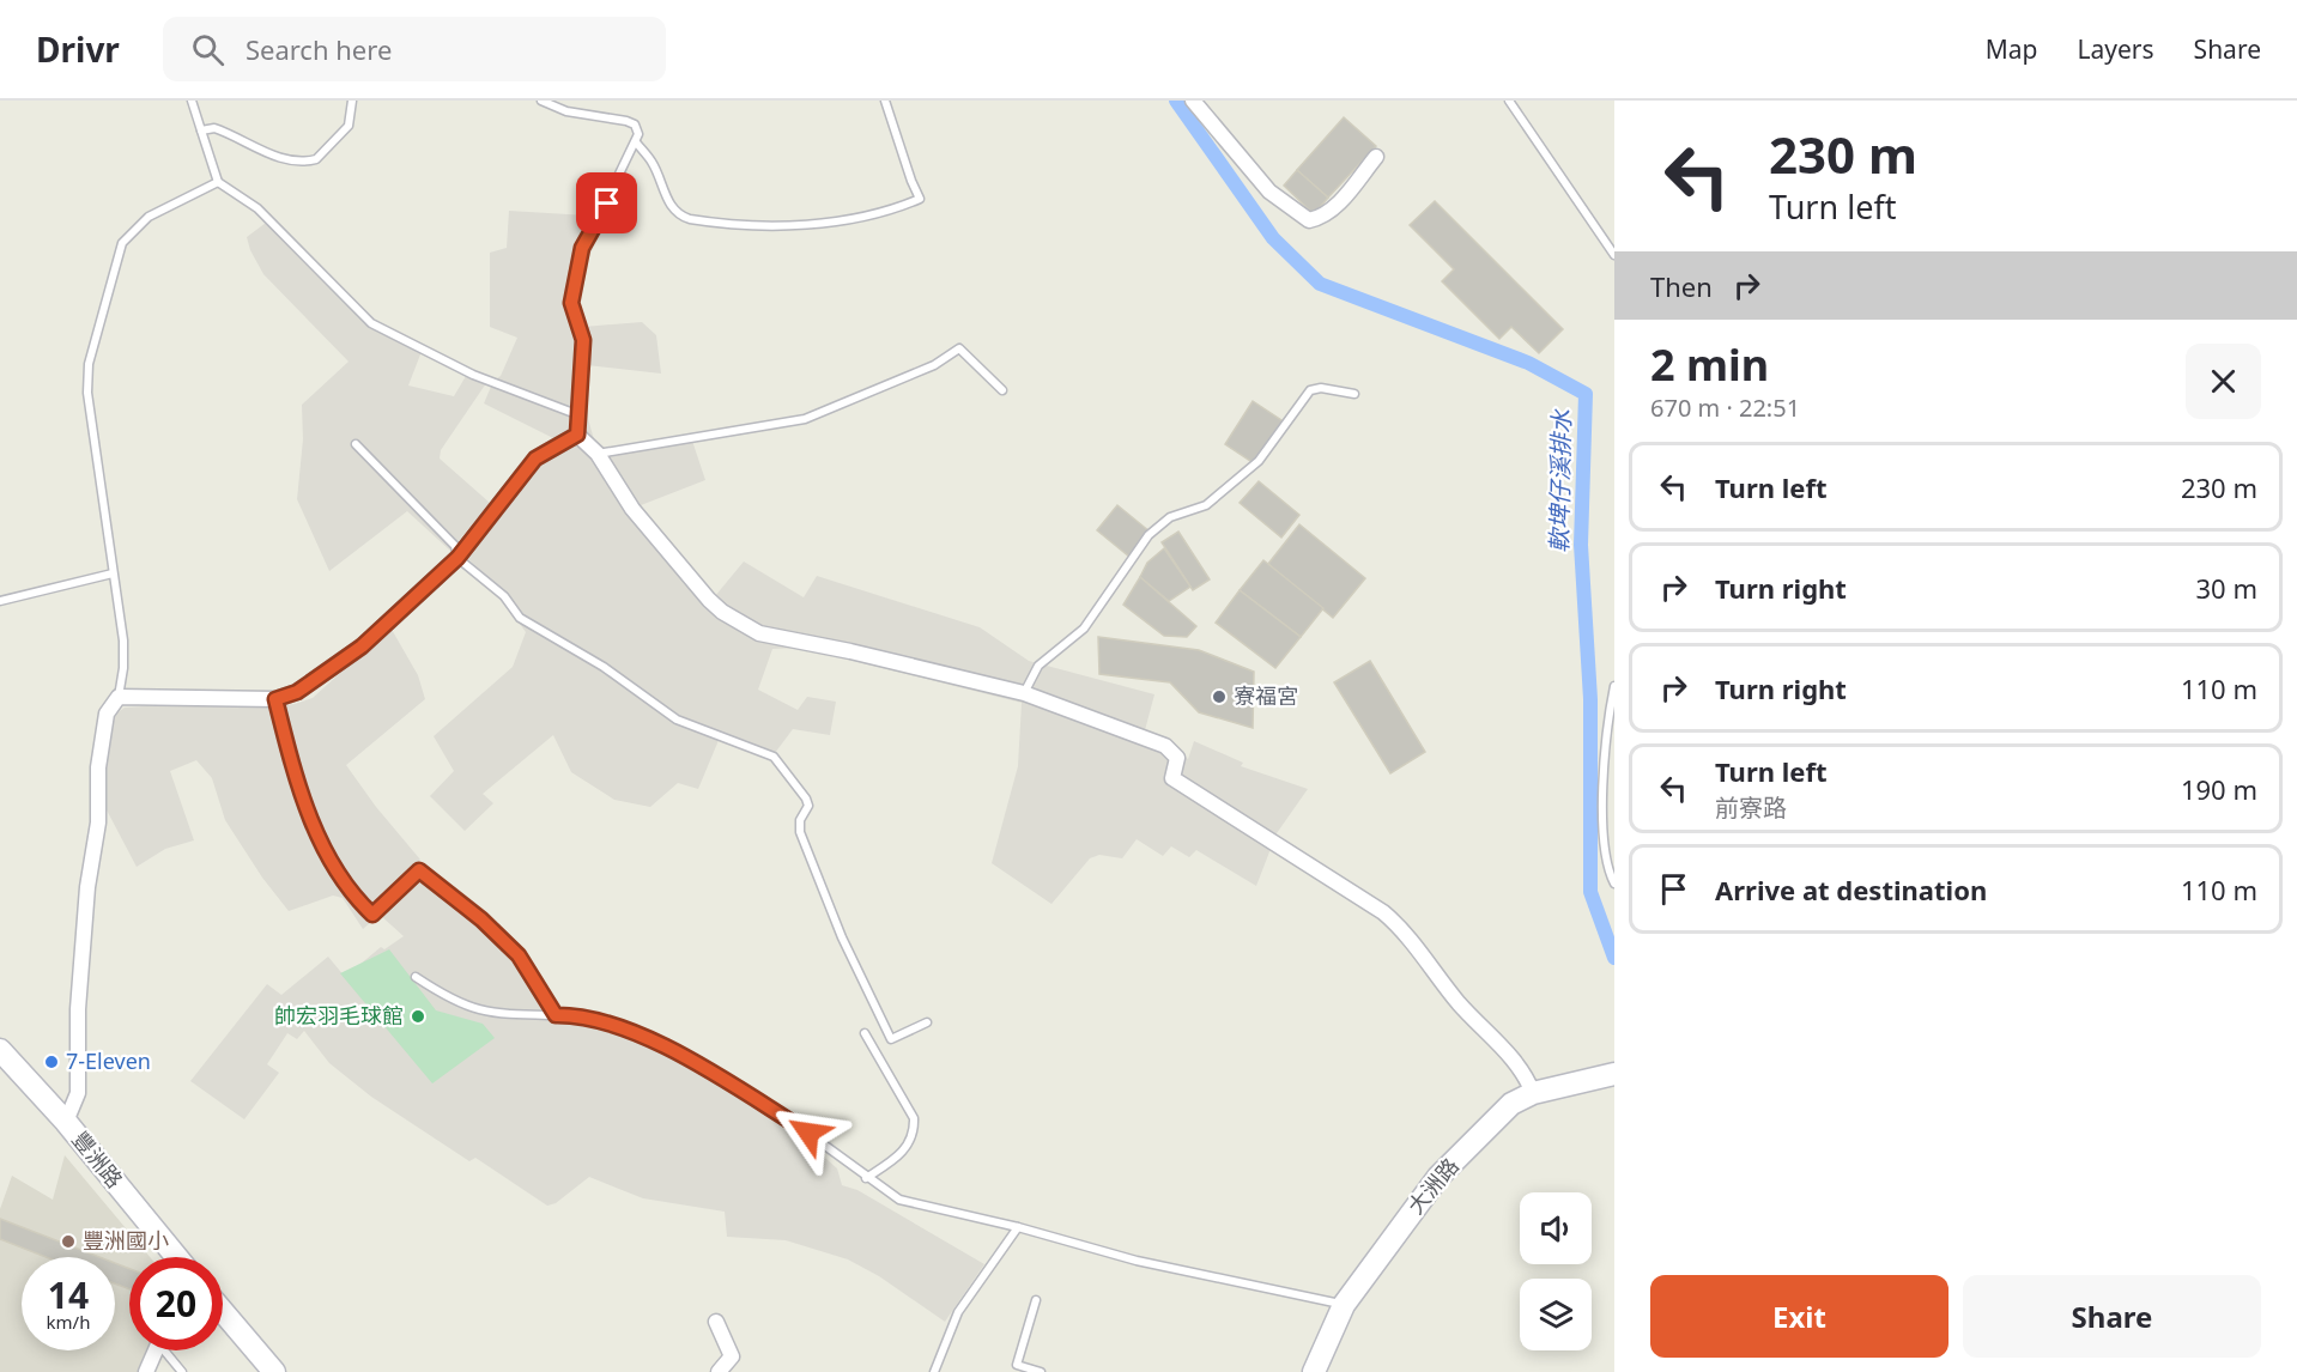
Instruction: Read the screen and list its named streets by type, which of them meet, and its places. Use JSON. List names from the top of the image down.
{
  "streets": {
    "street": ["豐洲路", "大洲路"]
  },
  "water": ["軟埤仔溪排水"],
  "places": [
    "寮福宮",
    "帥宏羽毛球館",
    "7-Eleven",
    "豐洲國小"
  ],
  "page": {
    "header": "Drivr",
    "search": "Search here",
    "nav": ["Map", "Layers", "Share"],
    "turn": ["230 m", "Turn left"],
    "then": "Then",
    "heading": ["2 min", "670 m · 22:51"],
    "list": [
      {
        "name": "Turn left",
        "value": "230 m"
      },
      {
        "name": "Turn right",
        "value": "30 m"
      },
      {
        "name": "Turn right",
        "value": "110 m"
      },
      {
        "name": "Turn left",
        "note": "前寮路",
        "value": "190 m"
      },
      {
        "name": "Arrive at destination",
        "value": "110 m"
      }
    ],
    "speed": "14 km/h",
    "limit": "20",
    "buttons": ["Exit", "Share"]
  }
}
